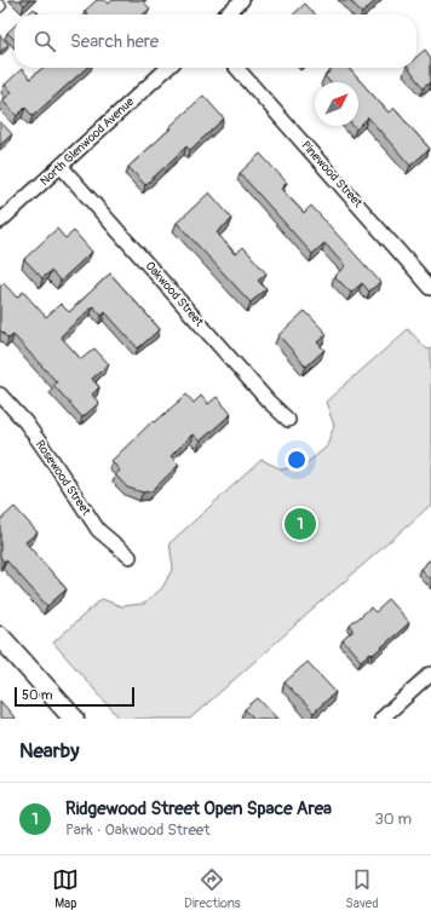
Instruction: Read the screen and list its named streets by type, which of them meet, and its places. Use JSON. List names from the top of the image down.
{
  "streets": {
    "street": [
      "North Glenwood Avenue",
      "Pinewood Street",
      "Oakwood Street",
      "Rosewood Street"
    ]
  },
  "crossings": [
    ["North Glenwood Avenue", "Oakwood Street"]
  ],
  "scale_bar": "50 m",
  "north": "top right",
  "page": {
    "search": "Search here",
    "pins": "1",
    "scale": "50 m",
    "heading": "Nearby",
    "list": [
      {
        "mark": "1",
        "name": "Ridgewood Street Open Space Area",
        "note": "Park · Oakwood Street",
        "value": "30 m"
      }
    ],
    "nav": ["Map", "Directions", "Saved"]
  }
}
